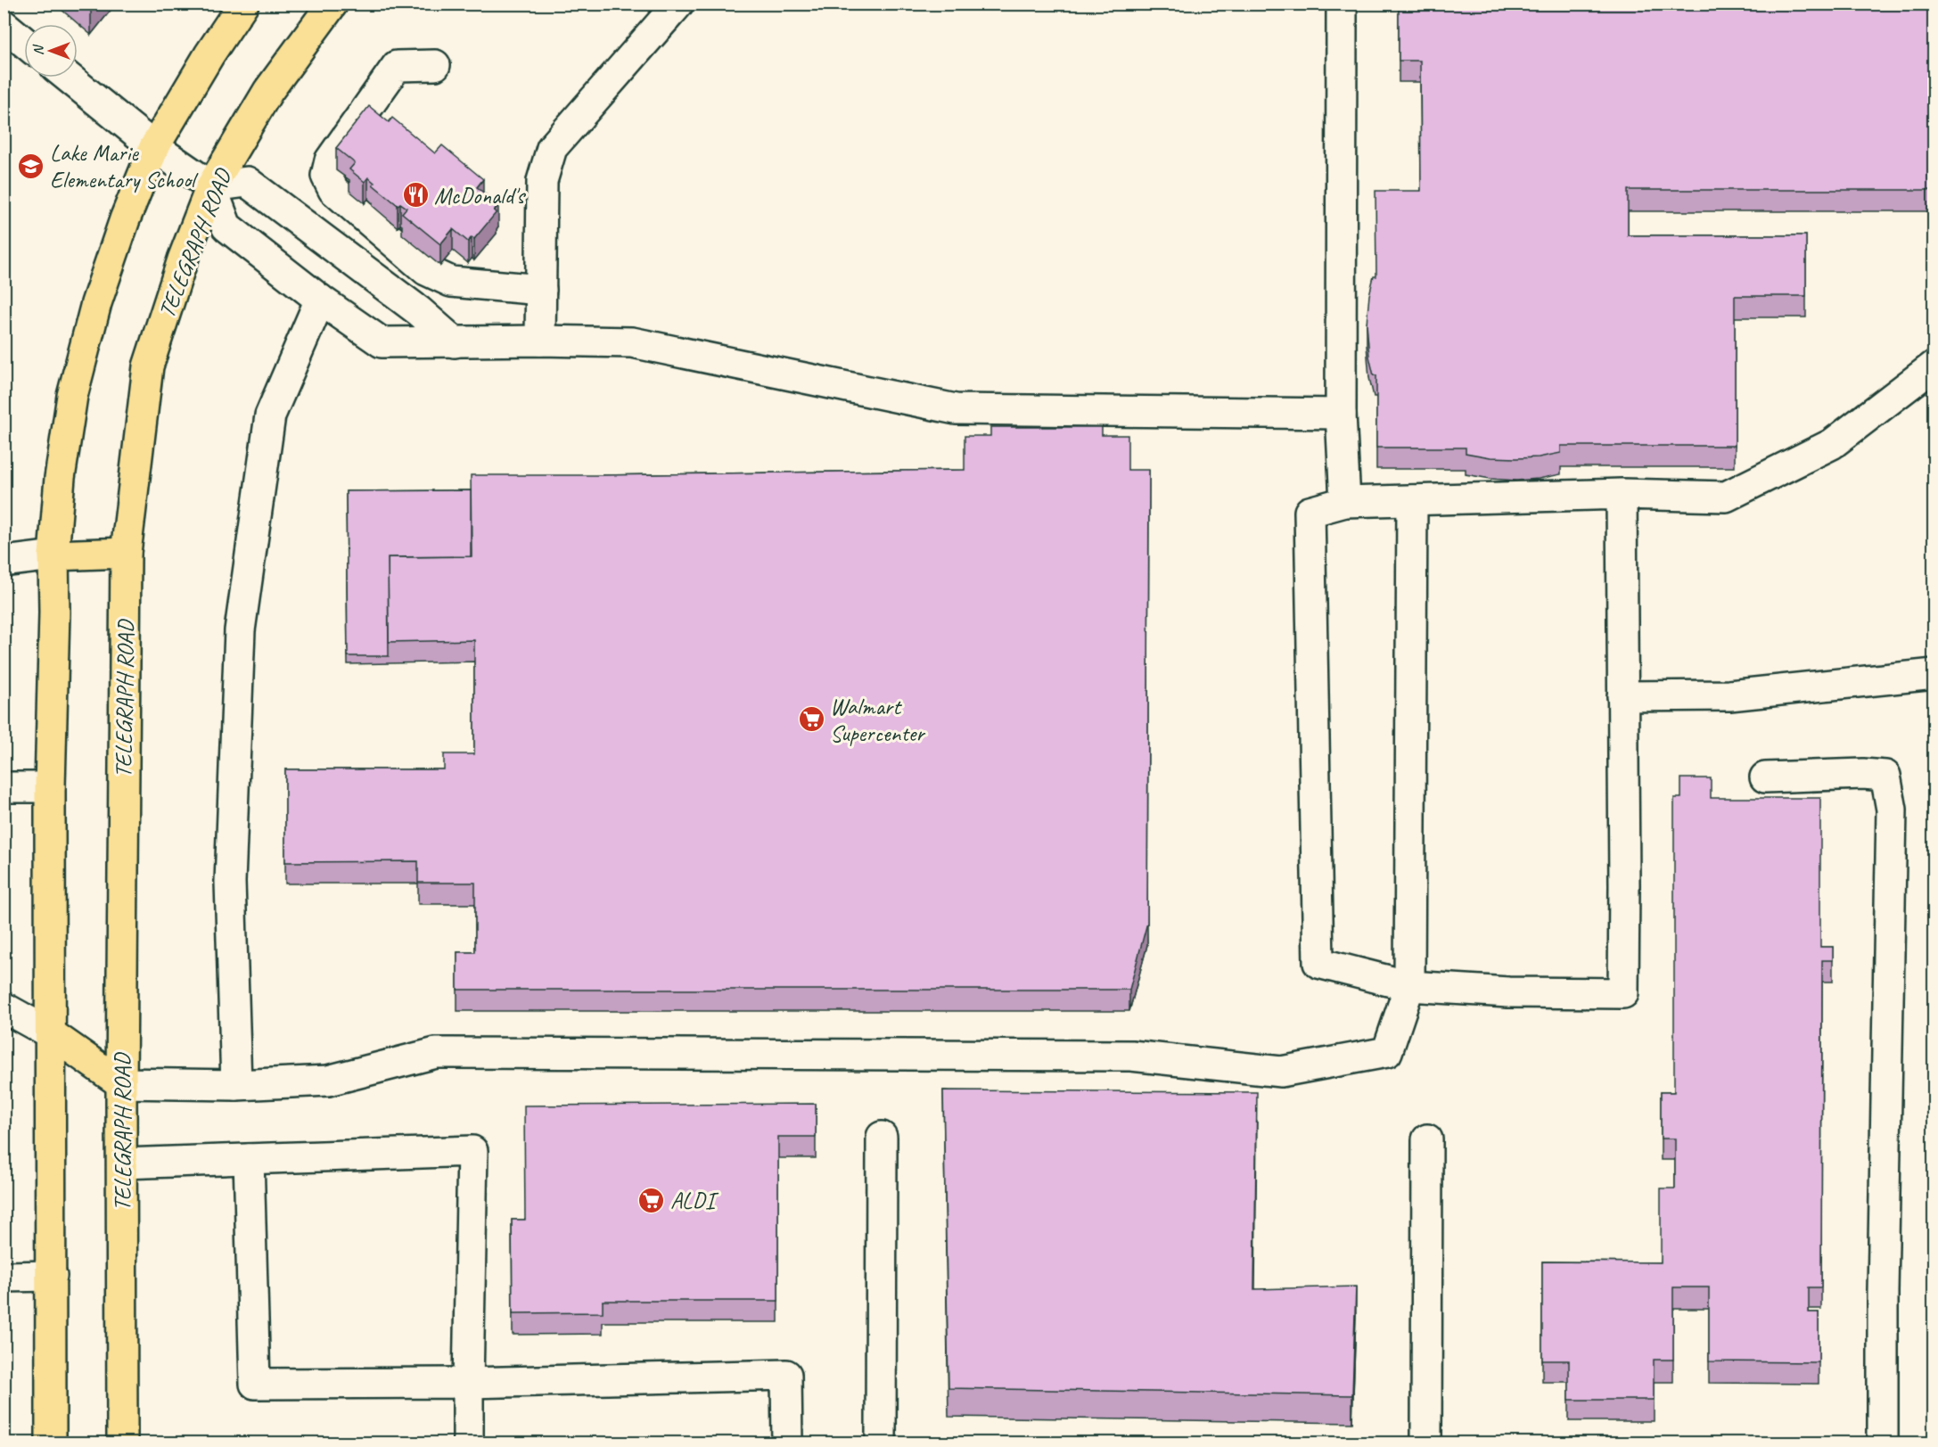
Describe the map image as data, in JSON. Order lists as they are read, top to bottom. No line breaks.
{"streets":{"main road":["TELEGRAPH ROAD"]},"places":{"school or university":["Lake Marie Elementary School"],"restaurant":["McDonald's"],"supermarket":["Walmart Supercenter","ALDI"]},"north":"left"}
